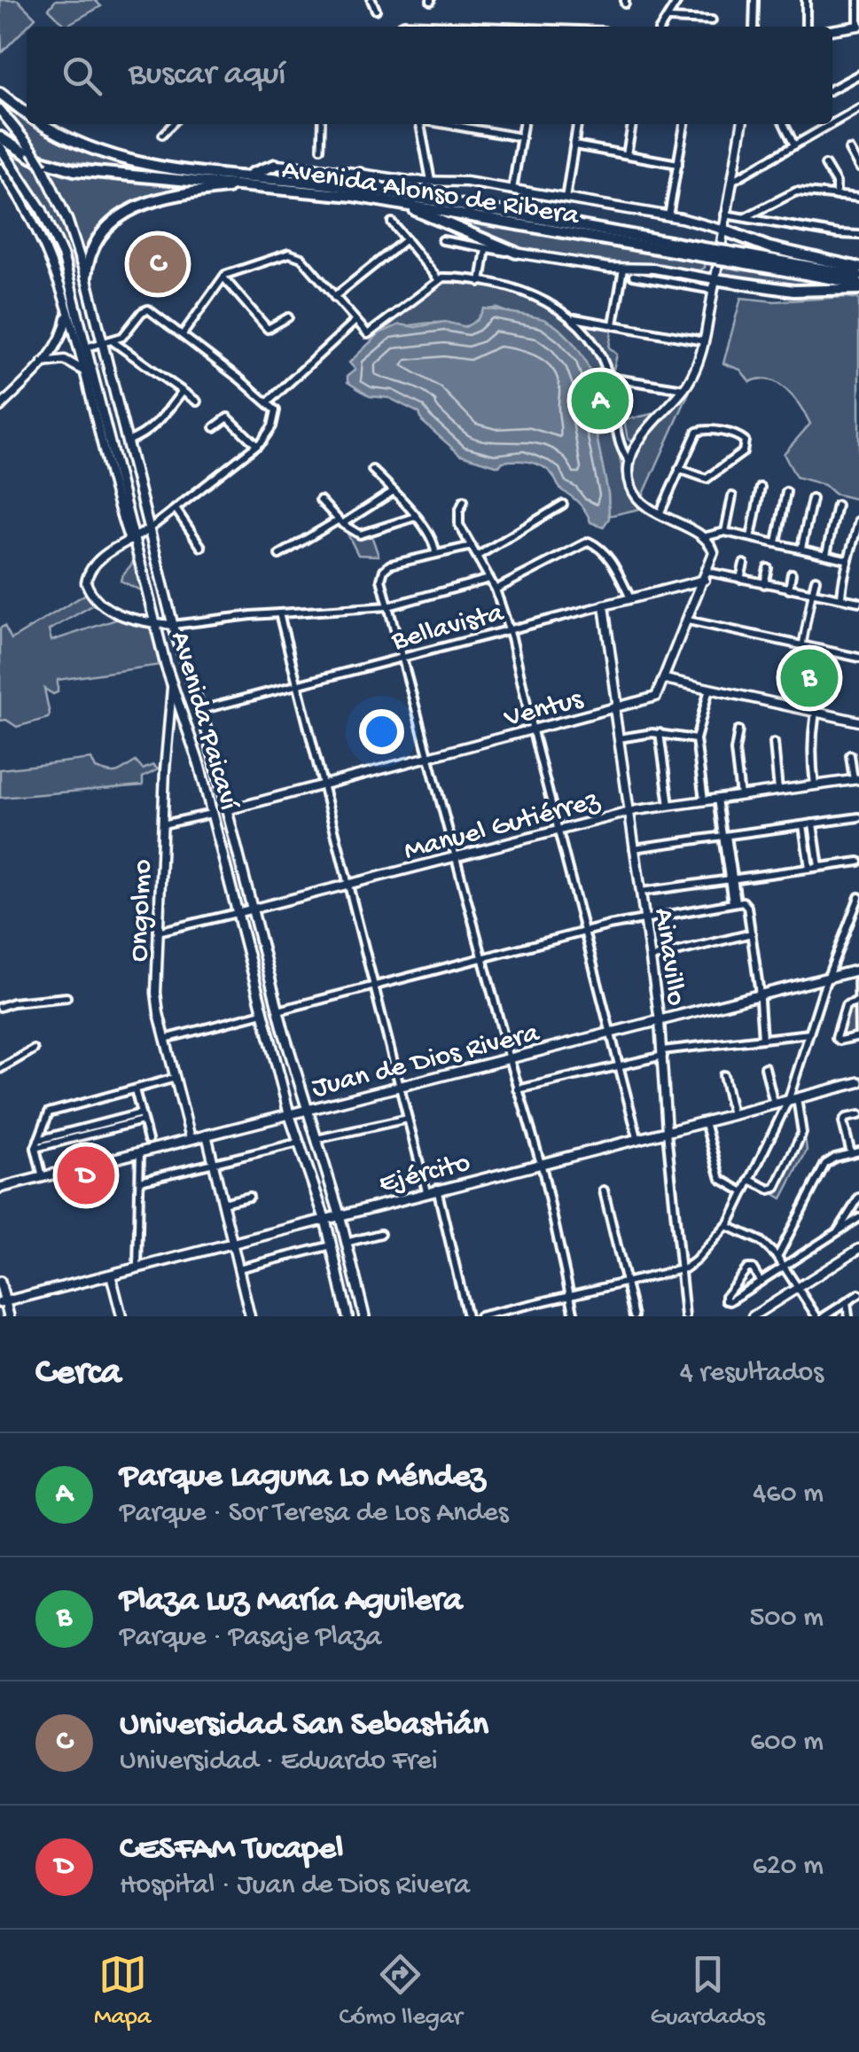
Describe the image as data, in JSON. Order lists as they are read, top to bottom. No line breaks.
{"streets":{"highway":["Avenida Alonso de Ribera"],"main road":["Avenida Paicaví","Juan de Dios Rivera","Ejército"],"street":["Bellavista","Ventus","Manuel Gutiérrez","Ongolmo","Ainavillo"]},"crossings":[["Bellavista","Avenida Paicaví"],["Bellavista","Ainavillo"],["Ventus","Avenida Paicaví"],["Ventus","Ainavillo"],["Avenida Paicaví","Manuel Gutiérrez"],["Avenida Paicaví","Ongolmo"],["Avenida Paicaví","Juan de Dios Rivera"],["Avenida Paicaví","Ejército"],["Manuel Gutiérrez","Ongolmo"],["Manuel Gutiérrez","Ainavillo"],["Ongolmo","Juan de Dios Rivera"],["Ainavillo","Juan de Dios Rivera"],["Ainavillo","Ejército"]],"page":{"search":"Buscar aquí","pins":["C","A","B","D"],"heading":["Cerca","4 resultados"],"list":[{"mark":"A","name":"Parque Laguna Lo Méndez","note":"Parque · Sor Teresa de Los Andes","value":"460 m"},{"mark":"B","name":"Plaza Luz María Aguilera","note":"Parque · Pasaje Plaza","value":"500 m"},{"mark":"C","name":"Universidad San Sebastián","note":"Universidad · Eduardo Frei","value":"600 m"},{"mark":"D","name":"CESFAM Tucapel","note":"Hospital · Juan de Dios Rivera","value":"620 m"}],"nav":["Mapa","Cómo llegar","Guardados"]}}
